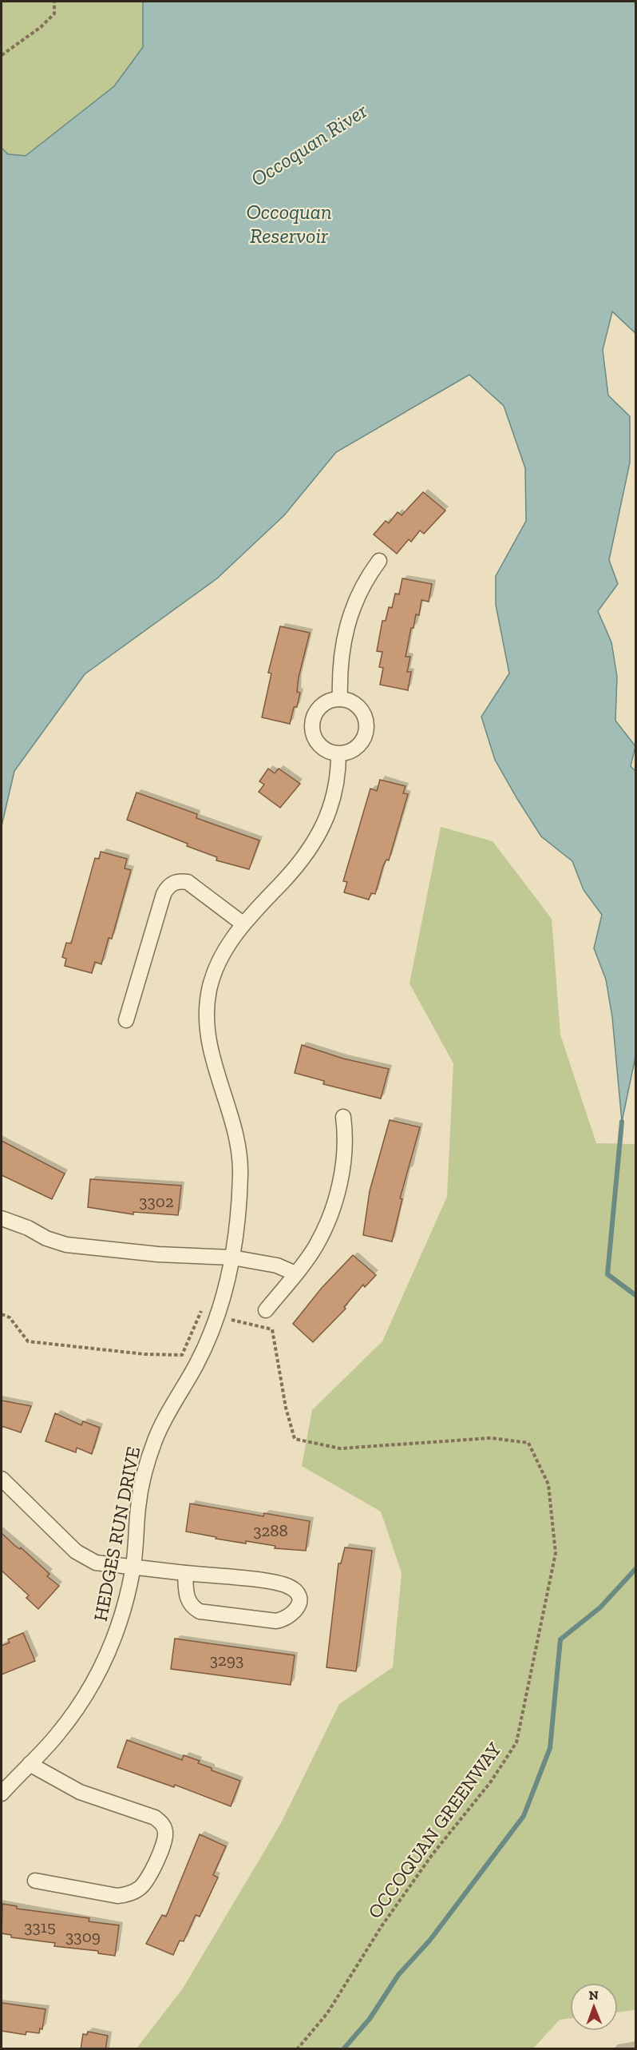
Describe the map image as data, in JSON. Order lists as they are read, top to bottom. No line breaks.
{"streets":{"street":["HEDGES RUN DRIVE"],"path":["OCCOQUAN GREENWAY"]},"crossings":[["HEDGES RUN DRIVE","OCCOQUAN GREENWAY"]],"water":["Occoquan River","Occoquan Reservoir"],"house_numbers":["3302","3288","3293","3315","3309"],"north":"top"}
